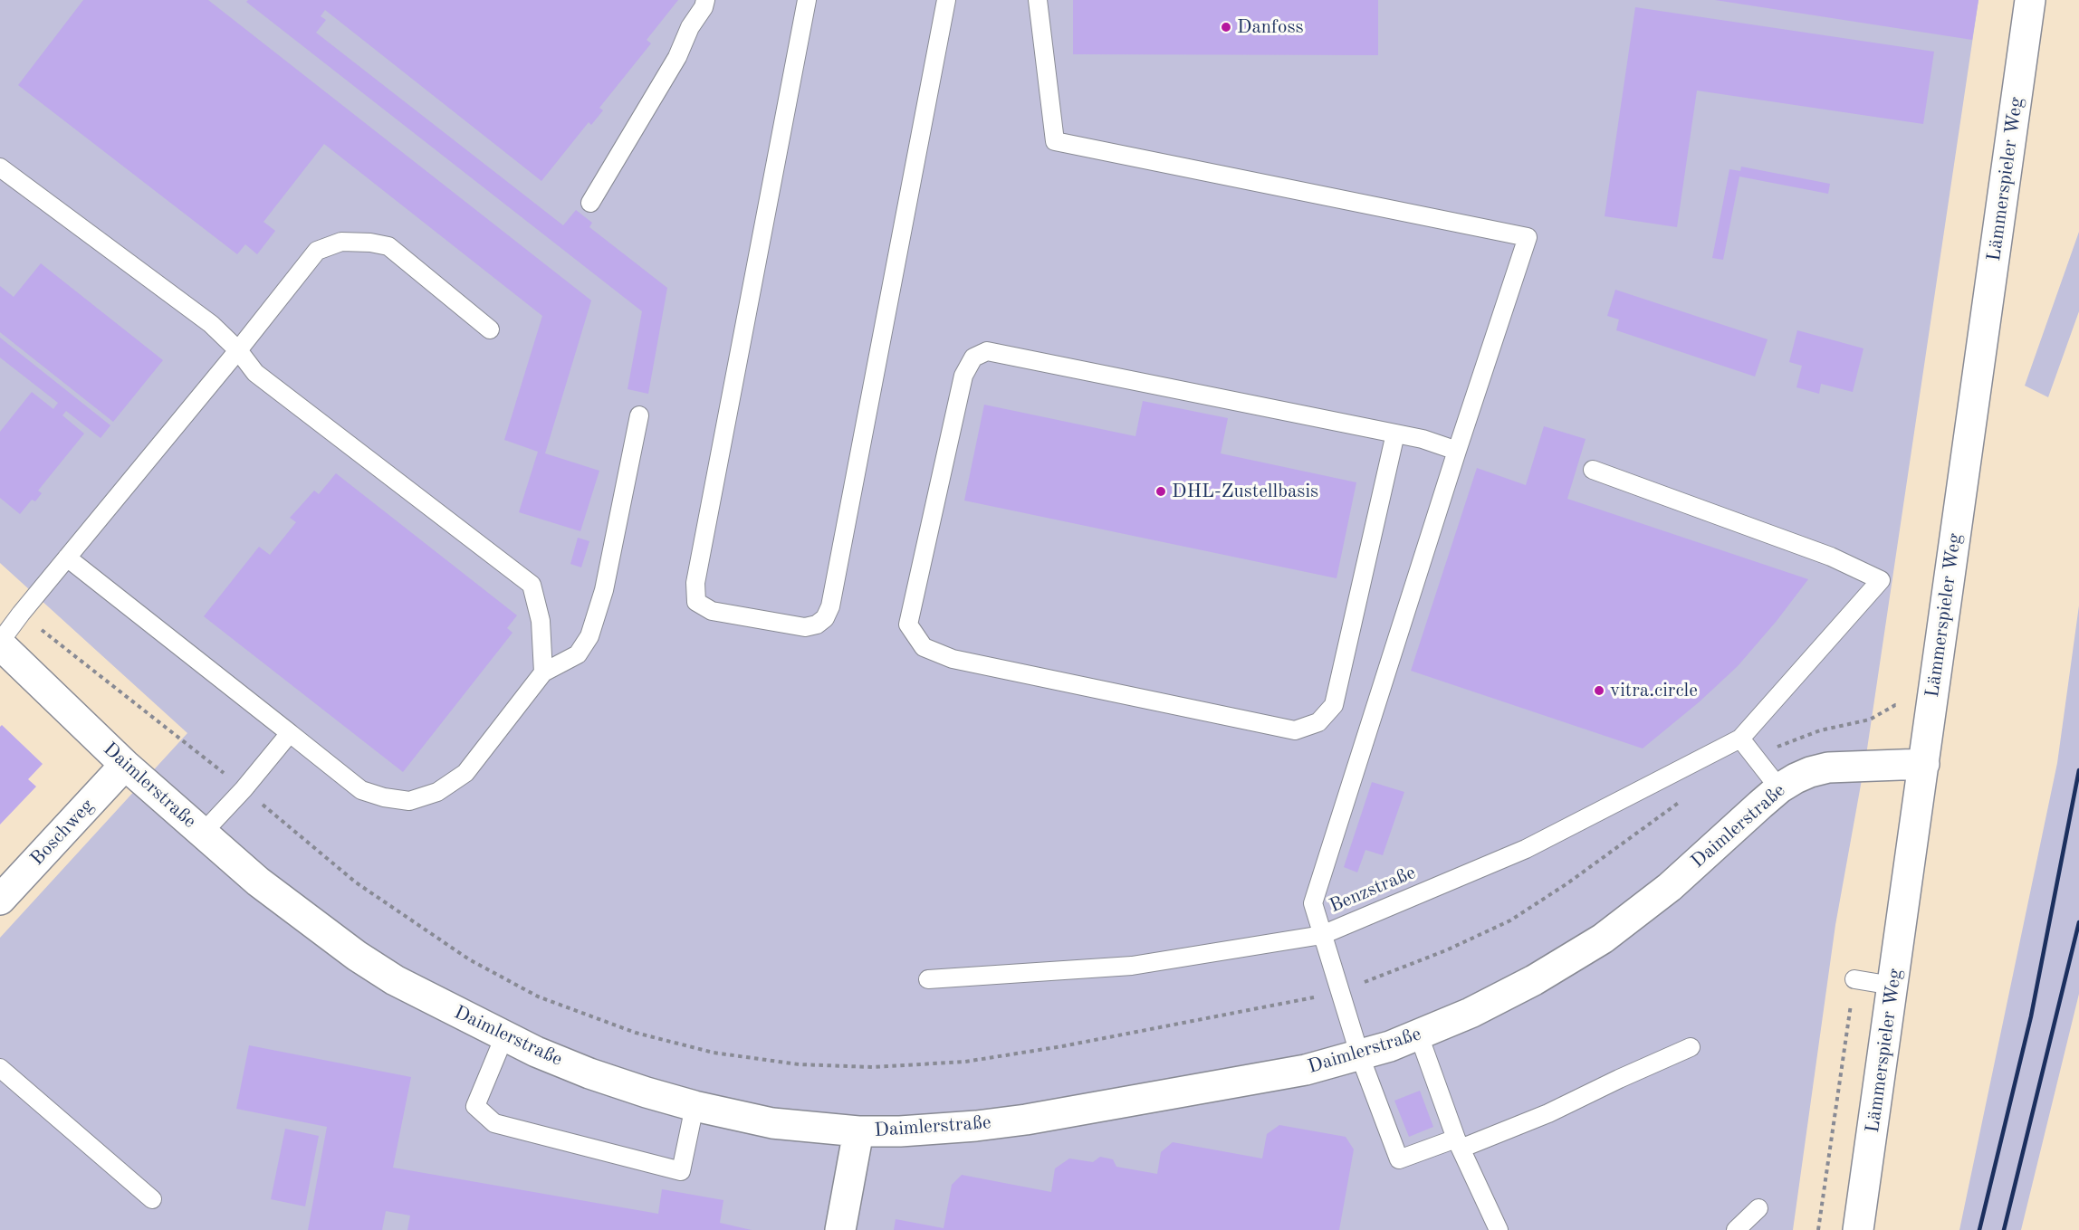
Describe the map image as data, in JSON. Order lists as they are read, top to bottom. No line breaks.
{"streets":{"street":["Lämmerspieler Weg","Daimlerstraße","Boschweg"],"lane":["Benzstraße"]},"crossings":[["Lämmerspieler Weg","Daimlerstraße"],["Daimlerstraße","Boschweg"]],"places":["Danfoss","DHL-Zustellbasis","vitra.circle"]}
